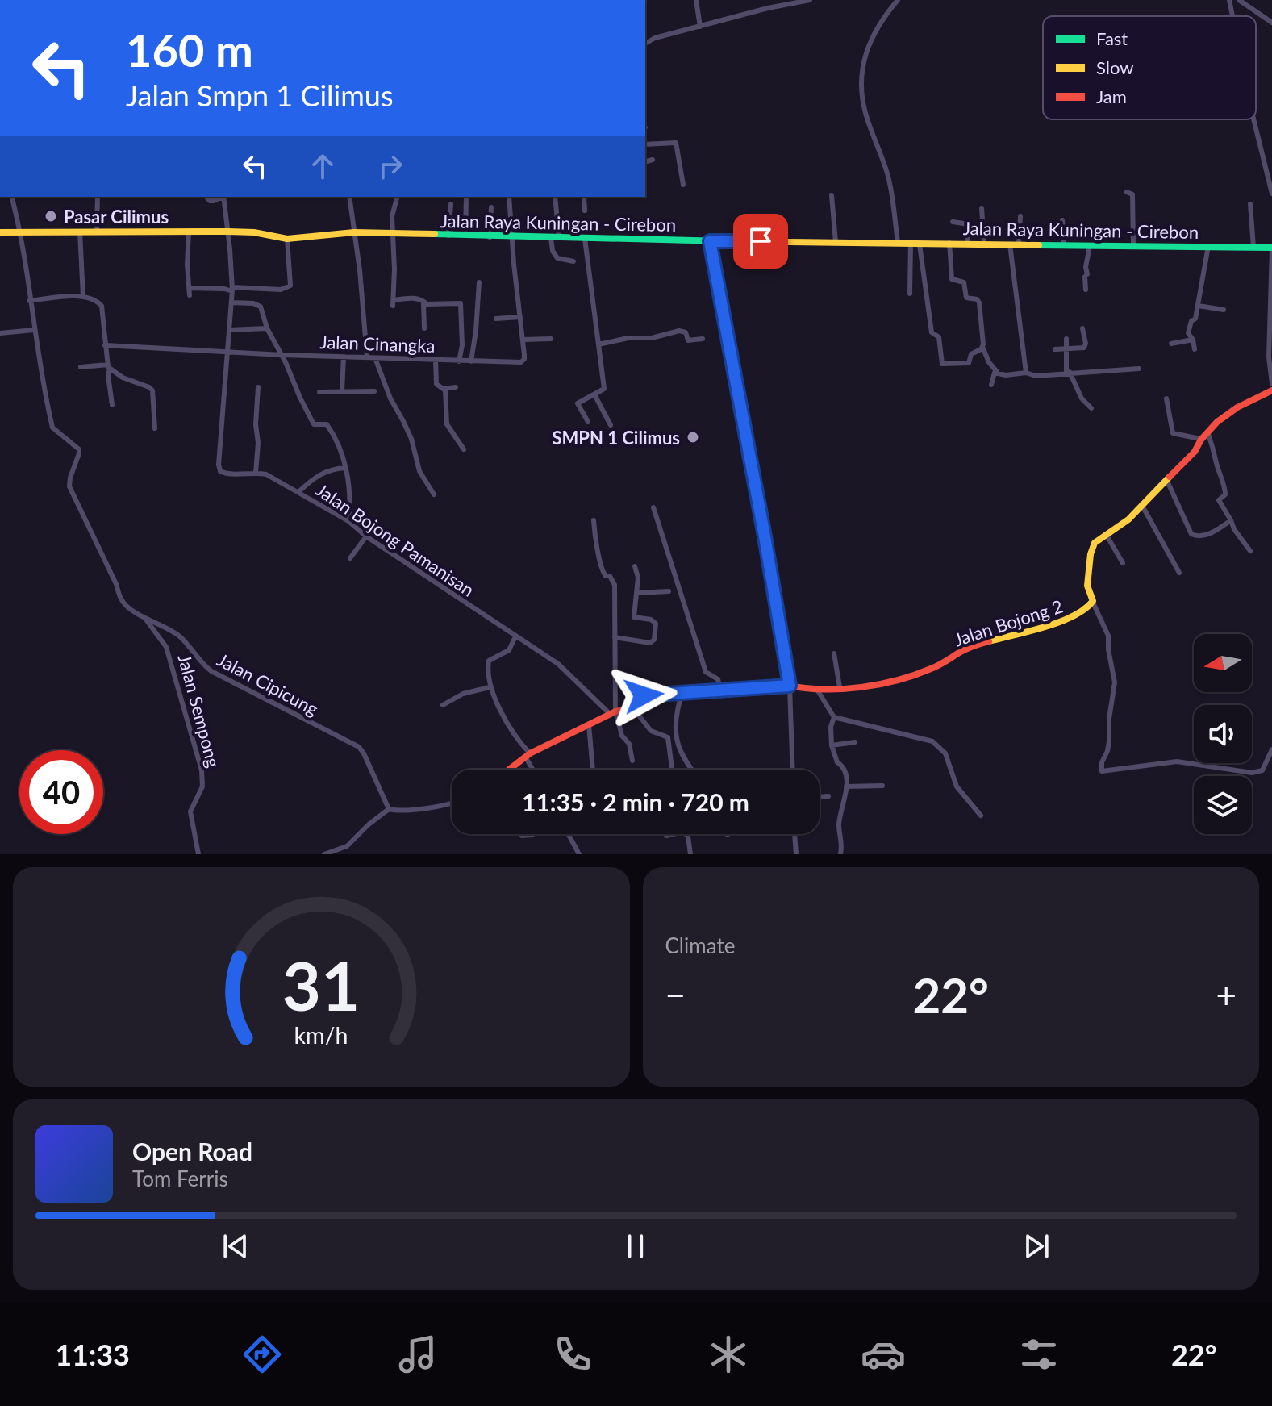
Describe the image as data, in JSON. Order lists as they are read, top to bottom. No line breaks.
{"streets":{"main road":["Jalan Raya Kuningan - Cirebon","Jalan Bojong 2"],"street":["Jalan Cinangka","Jalan Bojong Pamanisan","Jalan Cipicung","Jalan Sempong"]},"crossings":[["Jalan Raya Kuningan - Cirebon","Jalan Bojong Pamanisan"],["Jalan Cinangka","Jalan Bojong Pamanisan"],["Jalan Bojong Pamanisan","Jalan Bojong 2"],["Jalan Cipicung","Jalan Sempong"]],"places":["Pasar Cilimus","SMPN 1 Cilimus"],"legend":["Fast","Slow","Jam"],"north":"left","page":{"turn":["160 m","Jalan Smpn 1 Cilimus"],"limit":"40","trip":"11:35 · 2 min · 720 m","tile":"Climate","heat":["−","22°","+"],"song":["Open Road","Tom Ferris"],"tabs":["11:33","22°"],"gauge":["31","km/h"]}}
